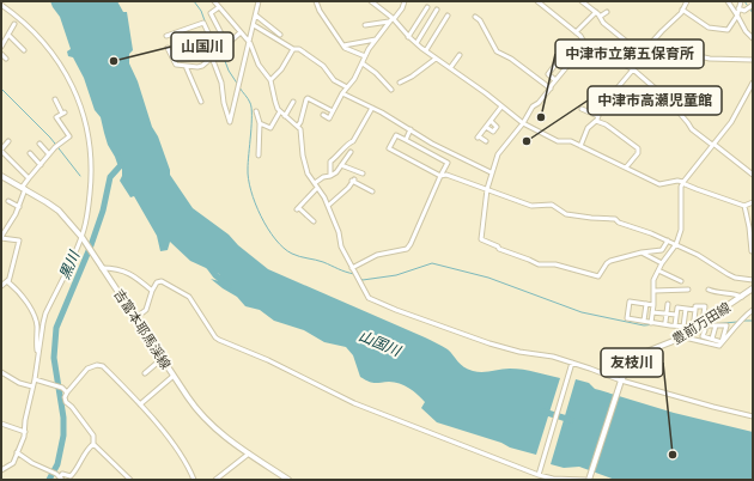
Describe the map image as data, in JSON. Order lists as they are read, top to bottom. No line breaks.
{"streets":{"main road":["豊前万田線","吉富本耶馬渓線"]},"water":["黒川","山国川"],"places":["山国川","中津市立第五保育所","中津市高瀬児童館","友枝川"]}
